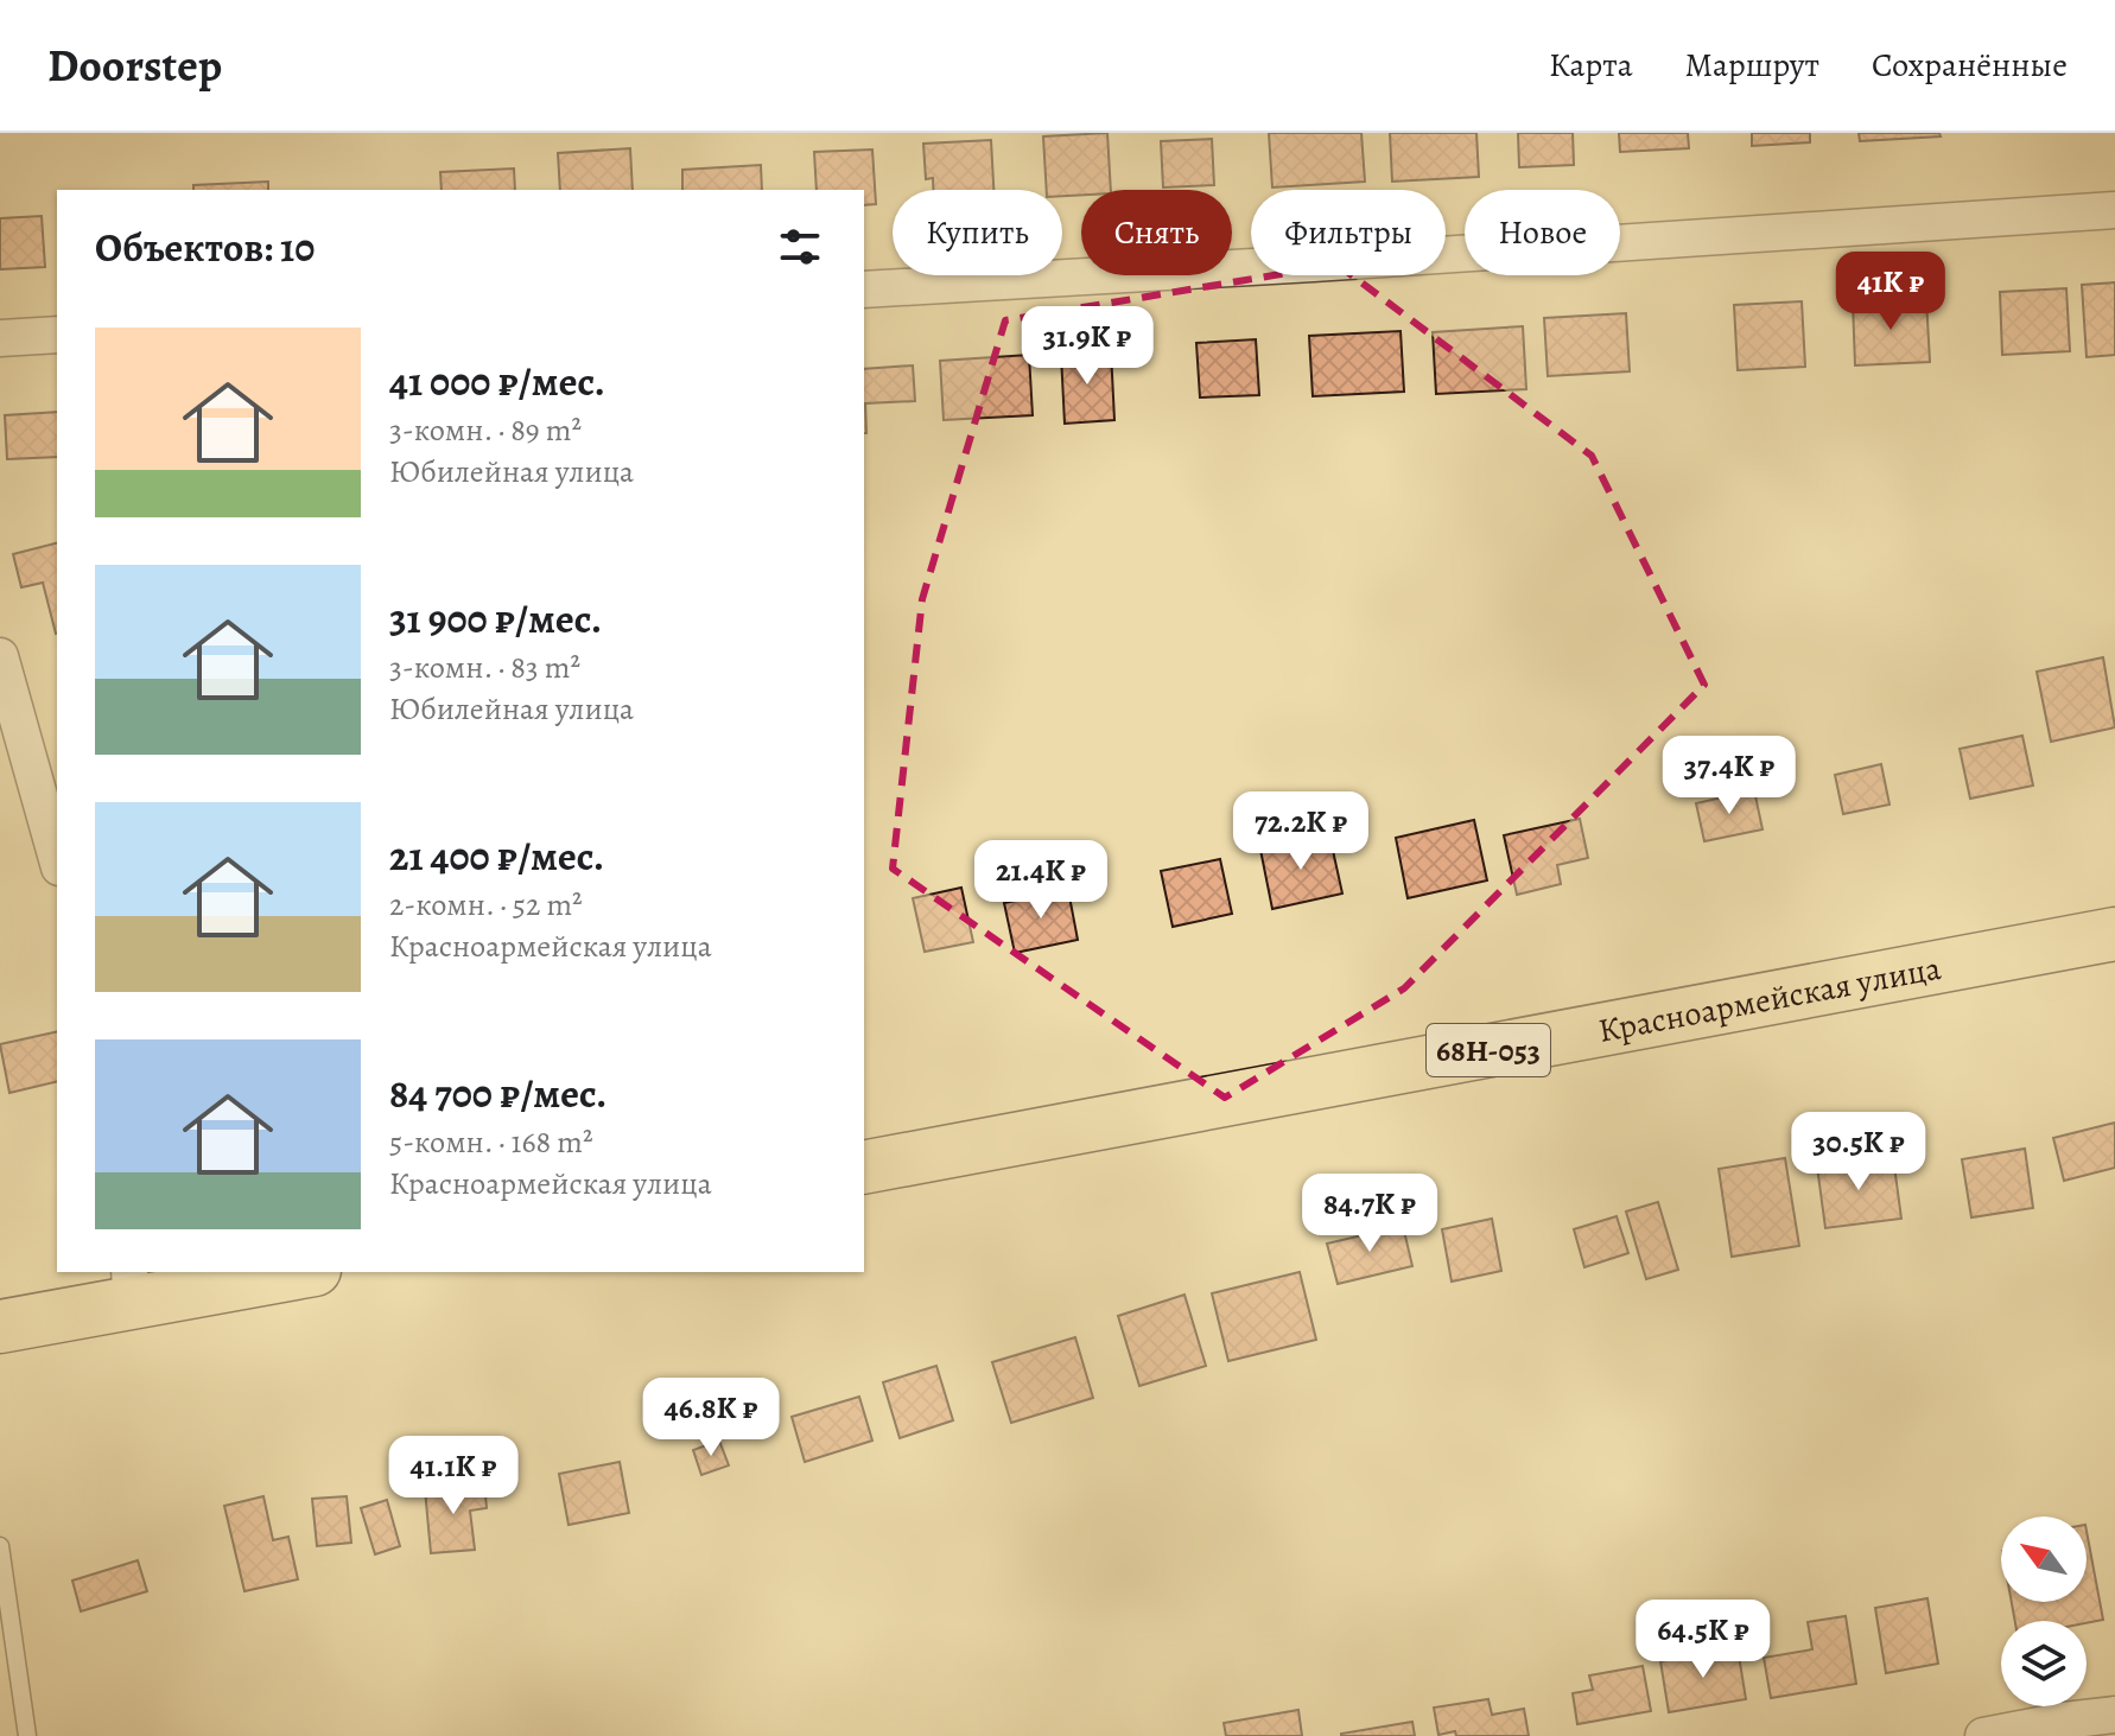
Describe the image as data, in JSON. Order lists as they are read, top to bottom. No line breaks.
{"streets":{"main road":["Красноармейская улица","68Н-053"]},"north":"top left","page":{"header":"Doorstep","nav":["Карта","Маршрут","Сохранённые"],"chip":["Купить","Снять","Фильтры","Новое"],"heading":"Объектов: 10","price":["41K ₽","31.9K ₽","37.4K ₽","72.2K ₽","21.4K ₽","30.5K ₽","84.7K ₽","46.8K ₽","41.1K ₽","64.5K ₽"],"list":[{"name":"41 000 ₽/мес.","note":"3-комн. · 89 m² · Юбилейная улица"},{"name":"31 900 ₽/мес.","note":"3-комн. · 83 m² · Юбилейная улица"},{"name":"21 400 ₽/мес.","note":"2-комн. · 52 m² · Красноармейская улица"},{"name":"84 700 ₽/мес.","note":"5-комн. · 168 m² · Красноармейская улица"}]}}
